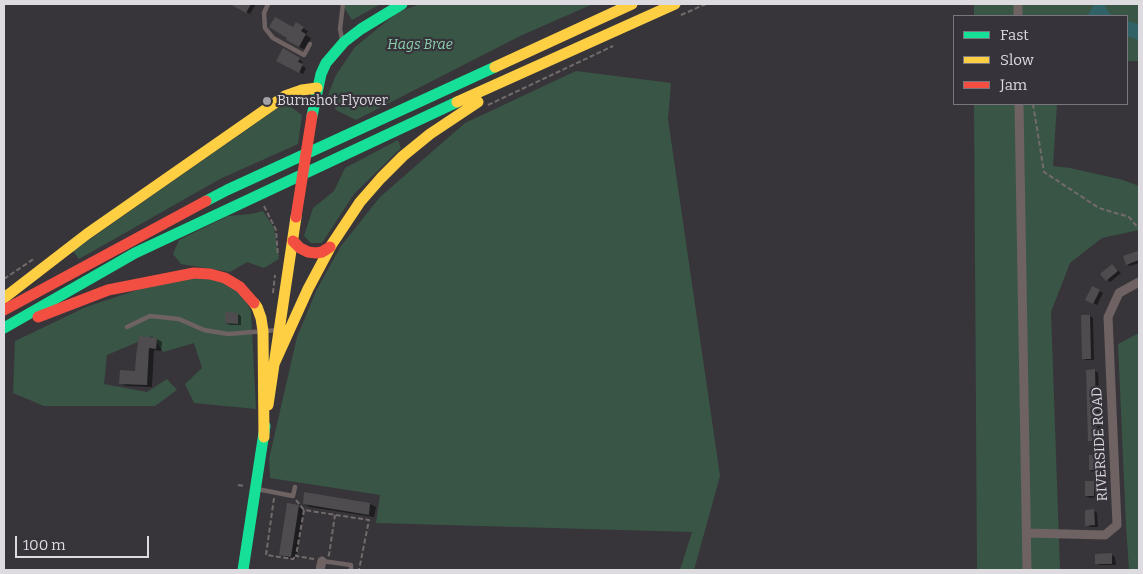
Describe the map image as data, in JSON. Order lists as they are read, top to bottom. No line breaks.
{"streets":{"street":["RIVERSIDE ROAD"]},"parks":["Hags Brae"],"places":["Burnshot Flyover"],"legend":["Fast","Slow","Jam"],"scale_bar":"100 m"}
